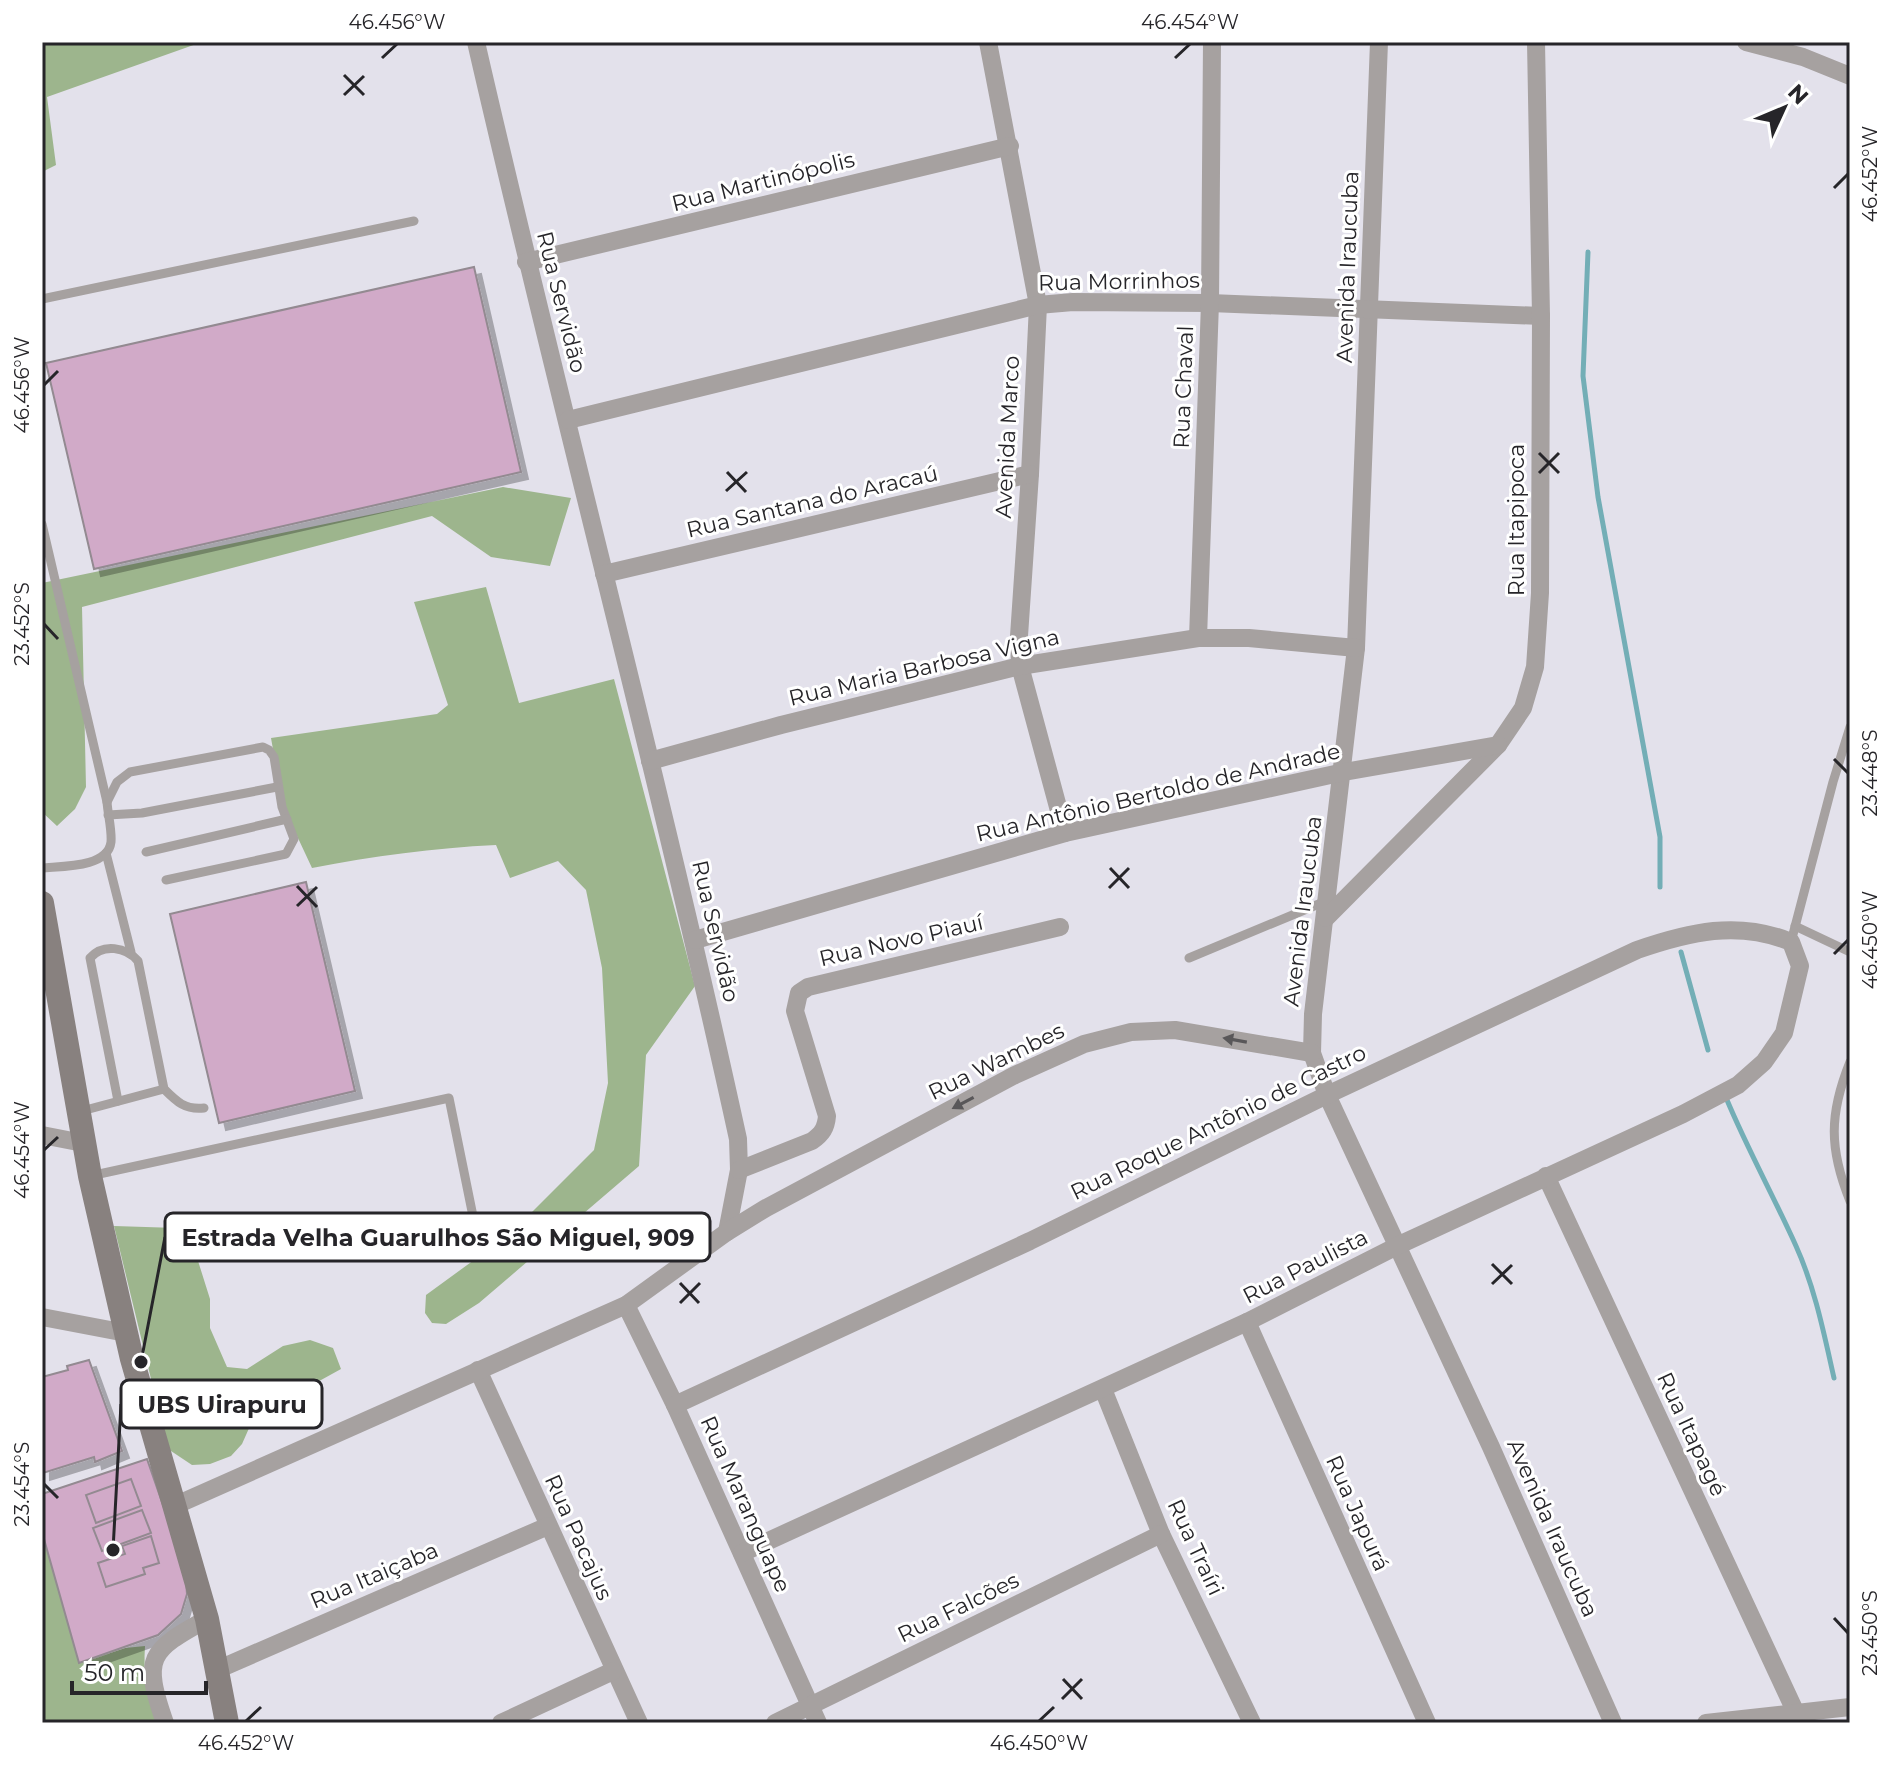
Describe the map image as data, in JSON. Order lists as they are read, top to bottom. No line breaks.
{"streets":{"street":["Rua Martinópolis","Avenida Iraucuba","Rua Morrinhos","Rua Servidão","Rua Chaval","Avenida Marco","Rua Santana do Aracaú","Rua Itapipoca","Rua Maria Barbosa Vigna","Rua Antônio Bertoldo de Andrade","Rua Novo Piauí","Rua Wambes","Rua Roque Antônio de Castro","Rua Paulista","Rua Itapagé","Rua Maranguape","Rua Japurá","Rua Pacajus","Rua Traíri","Rua Itaiçaba","Rua Falcões"]},"crossings":[["Rua Martinópolis","Rua Servidão"],["Rua Martinópolis","Avenida Marco"],["Avenida Iraucuba","Rua Morrinhos"],["Avenida Iraucuba","Rua Itapipoca"],["Avenida Iraucuba","Rua Maria Barbosa Vigna"],["Avenida Iraucuba","Rua Antônio Bertoldo de Andrade"],["Avenida Iraucuba","Rua Wambes"],["Avenida Iraucuba","Rua Roque Antônio de Castro"],["Avenida Iraucuba","Rua Paulista"],["Rua Morrinhos","Rua Servidão"],["Rua Morrinhos","Rua Chaval"],["Rua Morrinhos","Avenida Marco"],["Rua Morrinhos","Rua Itapipoca"],["Rua Servidão","Rua Santana do Aracaú"],["Rua Servidão","Rua Maria Barbosa Vigna"],["Rua Servidão","Rua Antônio Bertoldo de Andrade"],["Rua Servidão","Rua Novo Piauí"],["Rua Servidão","Rua Wambes"],["Rua Chaval","Rua Maria Barbosa Vigna"],["Avenida Marco","Rua Santana do Aracaú"],["Avenida Marco","Rua Maria Barbosa Vigna"],["Avenida Marco","Rua Antônio Bertoldo de Andrade"],["Rua Itapipoca","Rua Antônio Bertoldo de Andrade"],["Rua Roque Antônio de Castro","Rua Paulista"],["Rua Roque Antônio de Castro","Rua Maranguape"],["Rua Paulista","Rua Itapagé"],["Rua Paulista","Rua Maranguape"],["Rua Paulista","Rua Japurá"],["Rua Paulista","Rua Traíri"],["Rua Maranguape","Rua Falcões"],["Rua Pacajus","Rua Itaiçaba"],["Rua Traíri","Rua Falcões"]],"one_way":["Rua Wambes"],"places":["Estrada Velha Guarulhos São Miguel, 909","UBS Uirapuru"],"scale_bar":"50 m","north":"top right","coordinates":["46.456°W","46.454°W","46.452°W","23.452°S","23.448°S","46.450°W","23.454°S","23.450°S"]}
